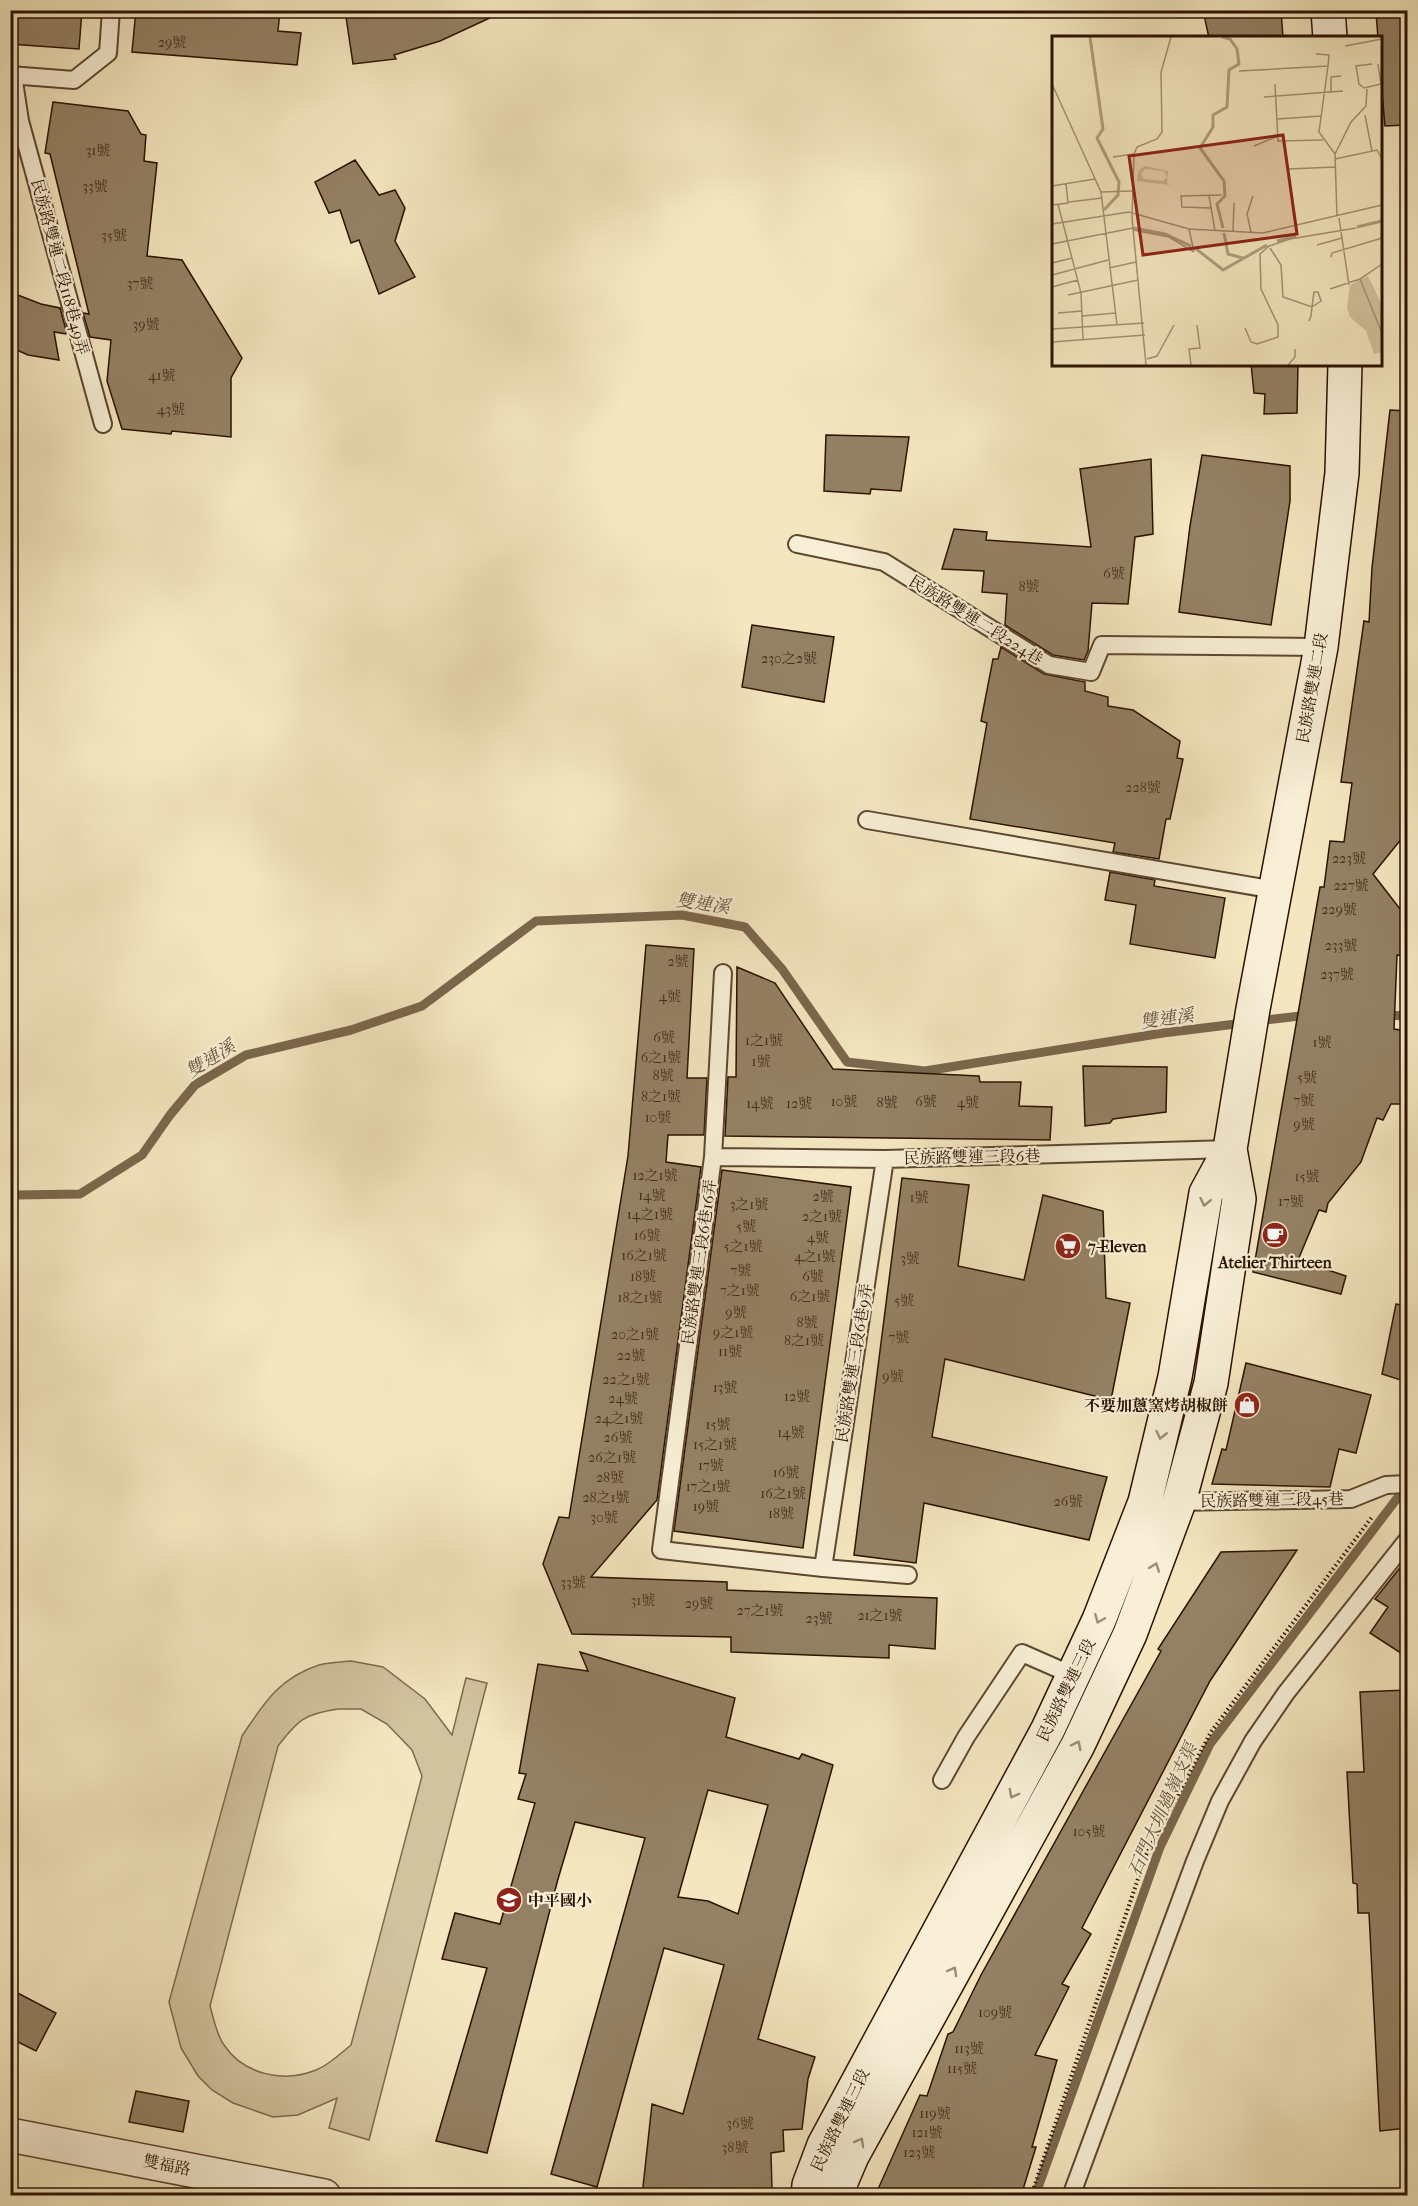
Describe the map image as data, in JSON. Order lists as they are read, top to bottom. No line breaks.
{"streets":{"main road":["民族路雙連二段","民族路雙連三段","雙福路"],"lane":["民族路雙連二段118巷49弄","民族路雙連二段224巷","民族路雙連三段6巷","民族路雙連三段6巷16弄","民族路雙連三段6巷9弄","民族路雙連三段45巷"]},"crossings":[["民族路雙連二段224巷","民族路雙連二段"],["民族路雙連二段","民族路雙連三段"],["民族路雙連三段6巷","民族路雙連三段6巷16弄"],["民族路雙連三段6巷","民族路雙連三段6巷9弄"],["民族路雙連三段6巷","民族路雙連三段"],["民族路雙連三段6巷16弄","民族路雙連三段6巷9弄"],["民族路雙連三段45巷","民族路雙連三段"]],"water":["雙連溪","石門大圳過嶺支渠"],"places":{"cafe":["Atelier Thirteen"],"supermarket":["7-Eleven"],"shop":["不要加蔥窯烤胡椒餅"],"school or university":["中平國小"]},"house_numbers":["29號","31號","33號","35號","37號","39號","41號","43號","6號","8號","230之2號","228號","223號","227號","229號","233號","2號","237號","4號","6號","1之1號","1號","6之1號","1號","8號","5號","8之1號","7號","10號","6號","8號","4號","14號","12號","10號","9號","12之1號","15號","14號","2號","1號","17號","3之1號","14之1號","2之1號","5號","16號","4號","5之1號","16之1號","4之1號","3號","7號","18號","6號","7之1號","6之1號","18之1號","5號","9號","8號","9之1號","20之1號","7號","8之1號","11號","22號","9號","22之1號","13號","12號","24號","24之1號","15號","14號","26號","15之1號","26之1號","17號","16號","28號","17之1號","16之1號","28之1號","26號","19號","18號","30號","33號","31號","29號","27之1號","21之1號","23號","105號","109號","113號","115號","119號","36號","121號","38號","123號"]}
